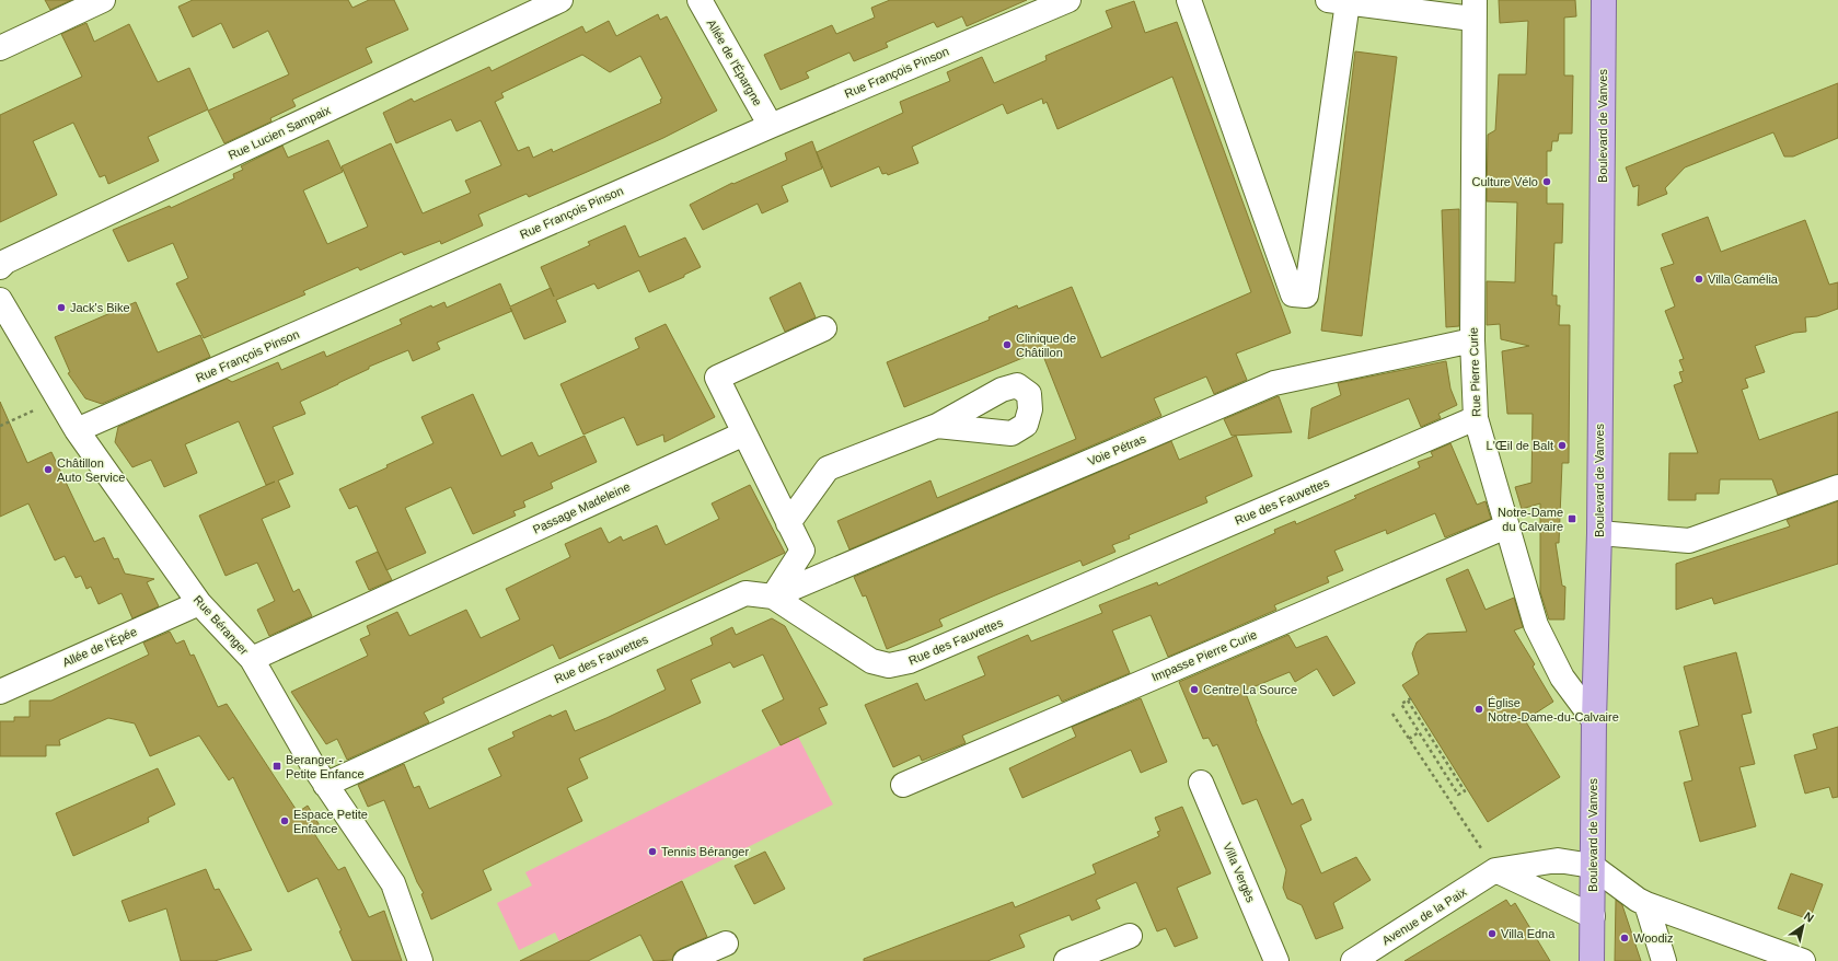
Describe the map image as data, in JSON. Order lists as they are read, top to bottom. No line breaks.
{"streets":{"main road":["Boulevard de Vanves"],"street":["Allée de l'Épargne","Rue François Pinson","Rue Lucien Sampaix","Rue Pierre Curie","Voie Pétras","Rue des Fauvettes","Passage Madeleine","Rue Béranger","Allée de l'Épée","Impasse Pierre Curie","Villa Vergès","Avenue de la Paix"]},"crossings":[["Allée de l'Épargne","Rue François Pinson"],["Rue François Pinson","Rue Béranger"],["Boulevard de Vanves","Rue Pierre Curie"],["Boulevard de Vanves","Avenue de la Paix"],["Rue Pierre Curie","Voie Pétras"],["Rue Pierre Curie","Rue des Fauvettes"],["Rue Pierre Curie","Impasse Pierre Curie"],["Voie Pétras","Rue des Fauvettes"],["Rue des Fauvettes","Rue Béranger"],["Passage Madeleine","Rue Béranger"],["Rue Béranger","Allée de l'Épée"]],"places":{"other":["Culture Vélo","Villa Camélia","Jack's Bike","Clinique de Châtillon","L'Œil de Balt","Châtillon Auto Service","Centre La Source","Église Notre-Dame-du-Calvaire","Espace Petite Enfance","Tennis Béranger","Villa Edna","Woodiz"],"transit":["Notre-Dame du Calvaire","Beranger - Petite Enfance"]},"north":"top right"}
